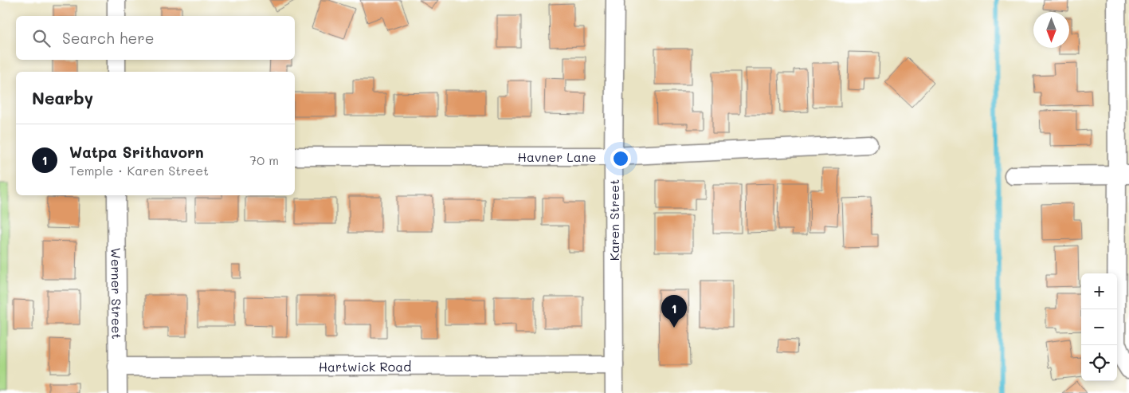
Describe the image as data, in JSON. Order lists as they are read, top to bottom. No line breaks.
{"streets":{"street":["Havner Lane","Karen Street","Werner Street","Hartwick Road"]},"crossings":[["Havner Lane","Karen Street"],["Karen Street","Hartwick Road"],["Werner Street","Hartwick Road"]],"north":"bottom","page":{"search":"Search here","heading":"Nearby","list":[{"mark":"1","name":"Watpa Srithavorn","note":"Temple · Karen Street","value":"70 m"}],"map_buttons":["+","−"],"pins":"1"}}
